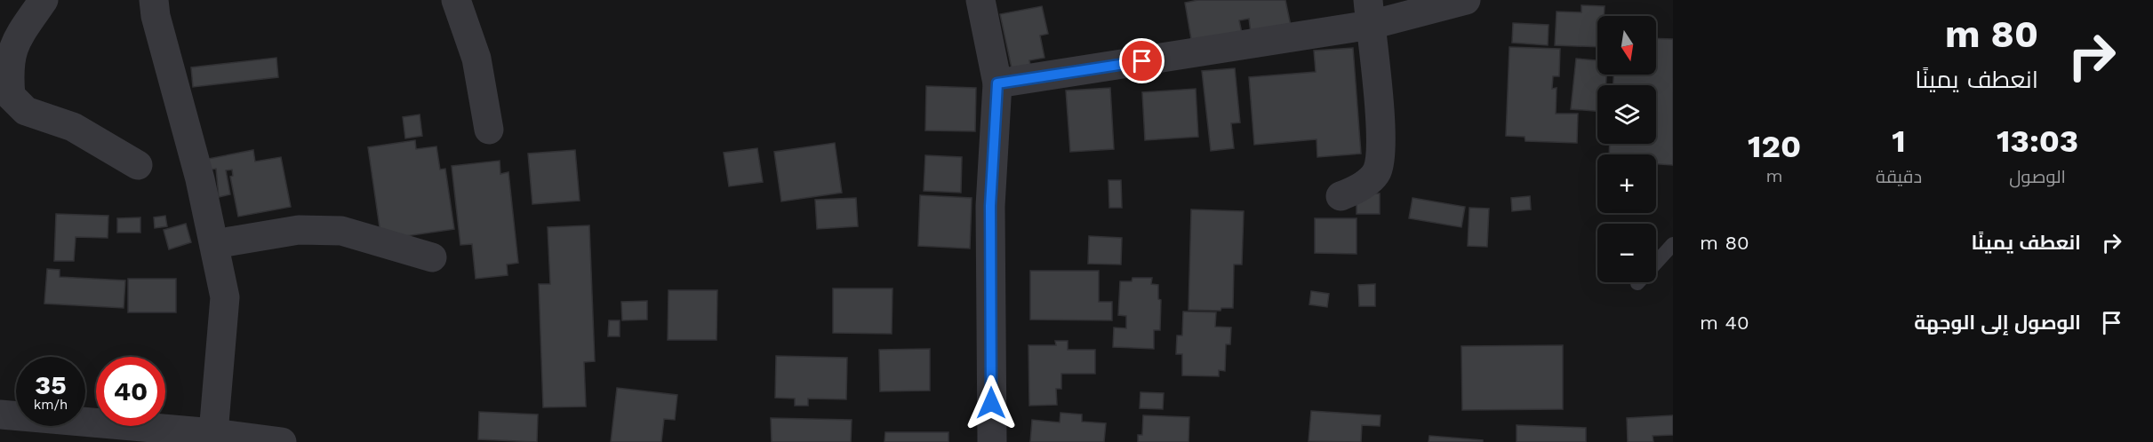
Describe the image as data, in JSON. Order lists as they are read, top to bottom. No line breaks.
{"north":"bottom","page":{"turn":["80 m","انعطف يمينًا"],"map_buttons":["+","−"],"eta":["13:03","الوصول","1","دقيقة","120","m"],"list":[{"name":"انعطف يمينًا","value":"80 m"},{"name":"الوصول إلى الوجهة","value":"40 m"}],"speed":"35 km/h","limit":"40"}}
